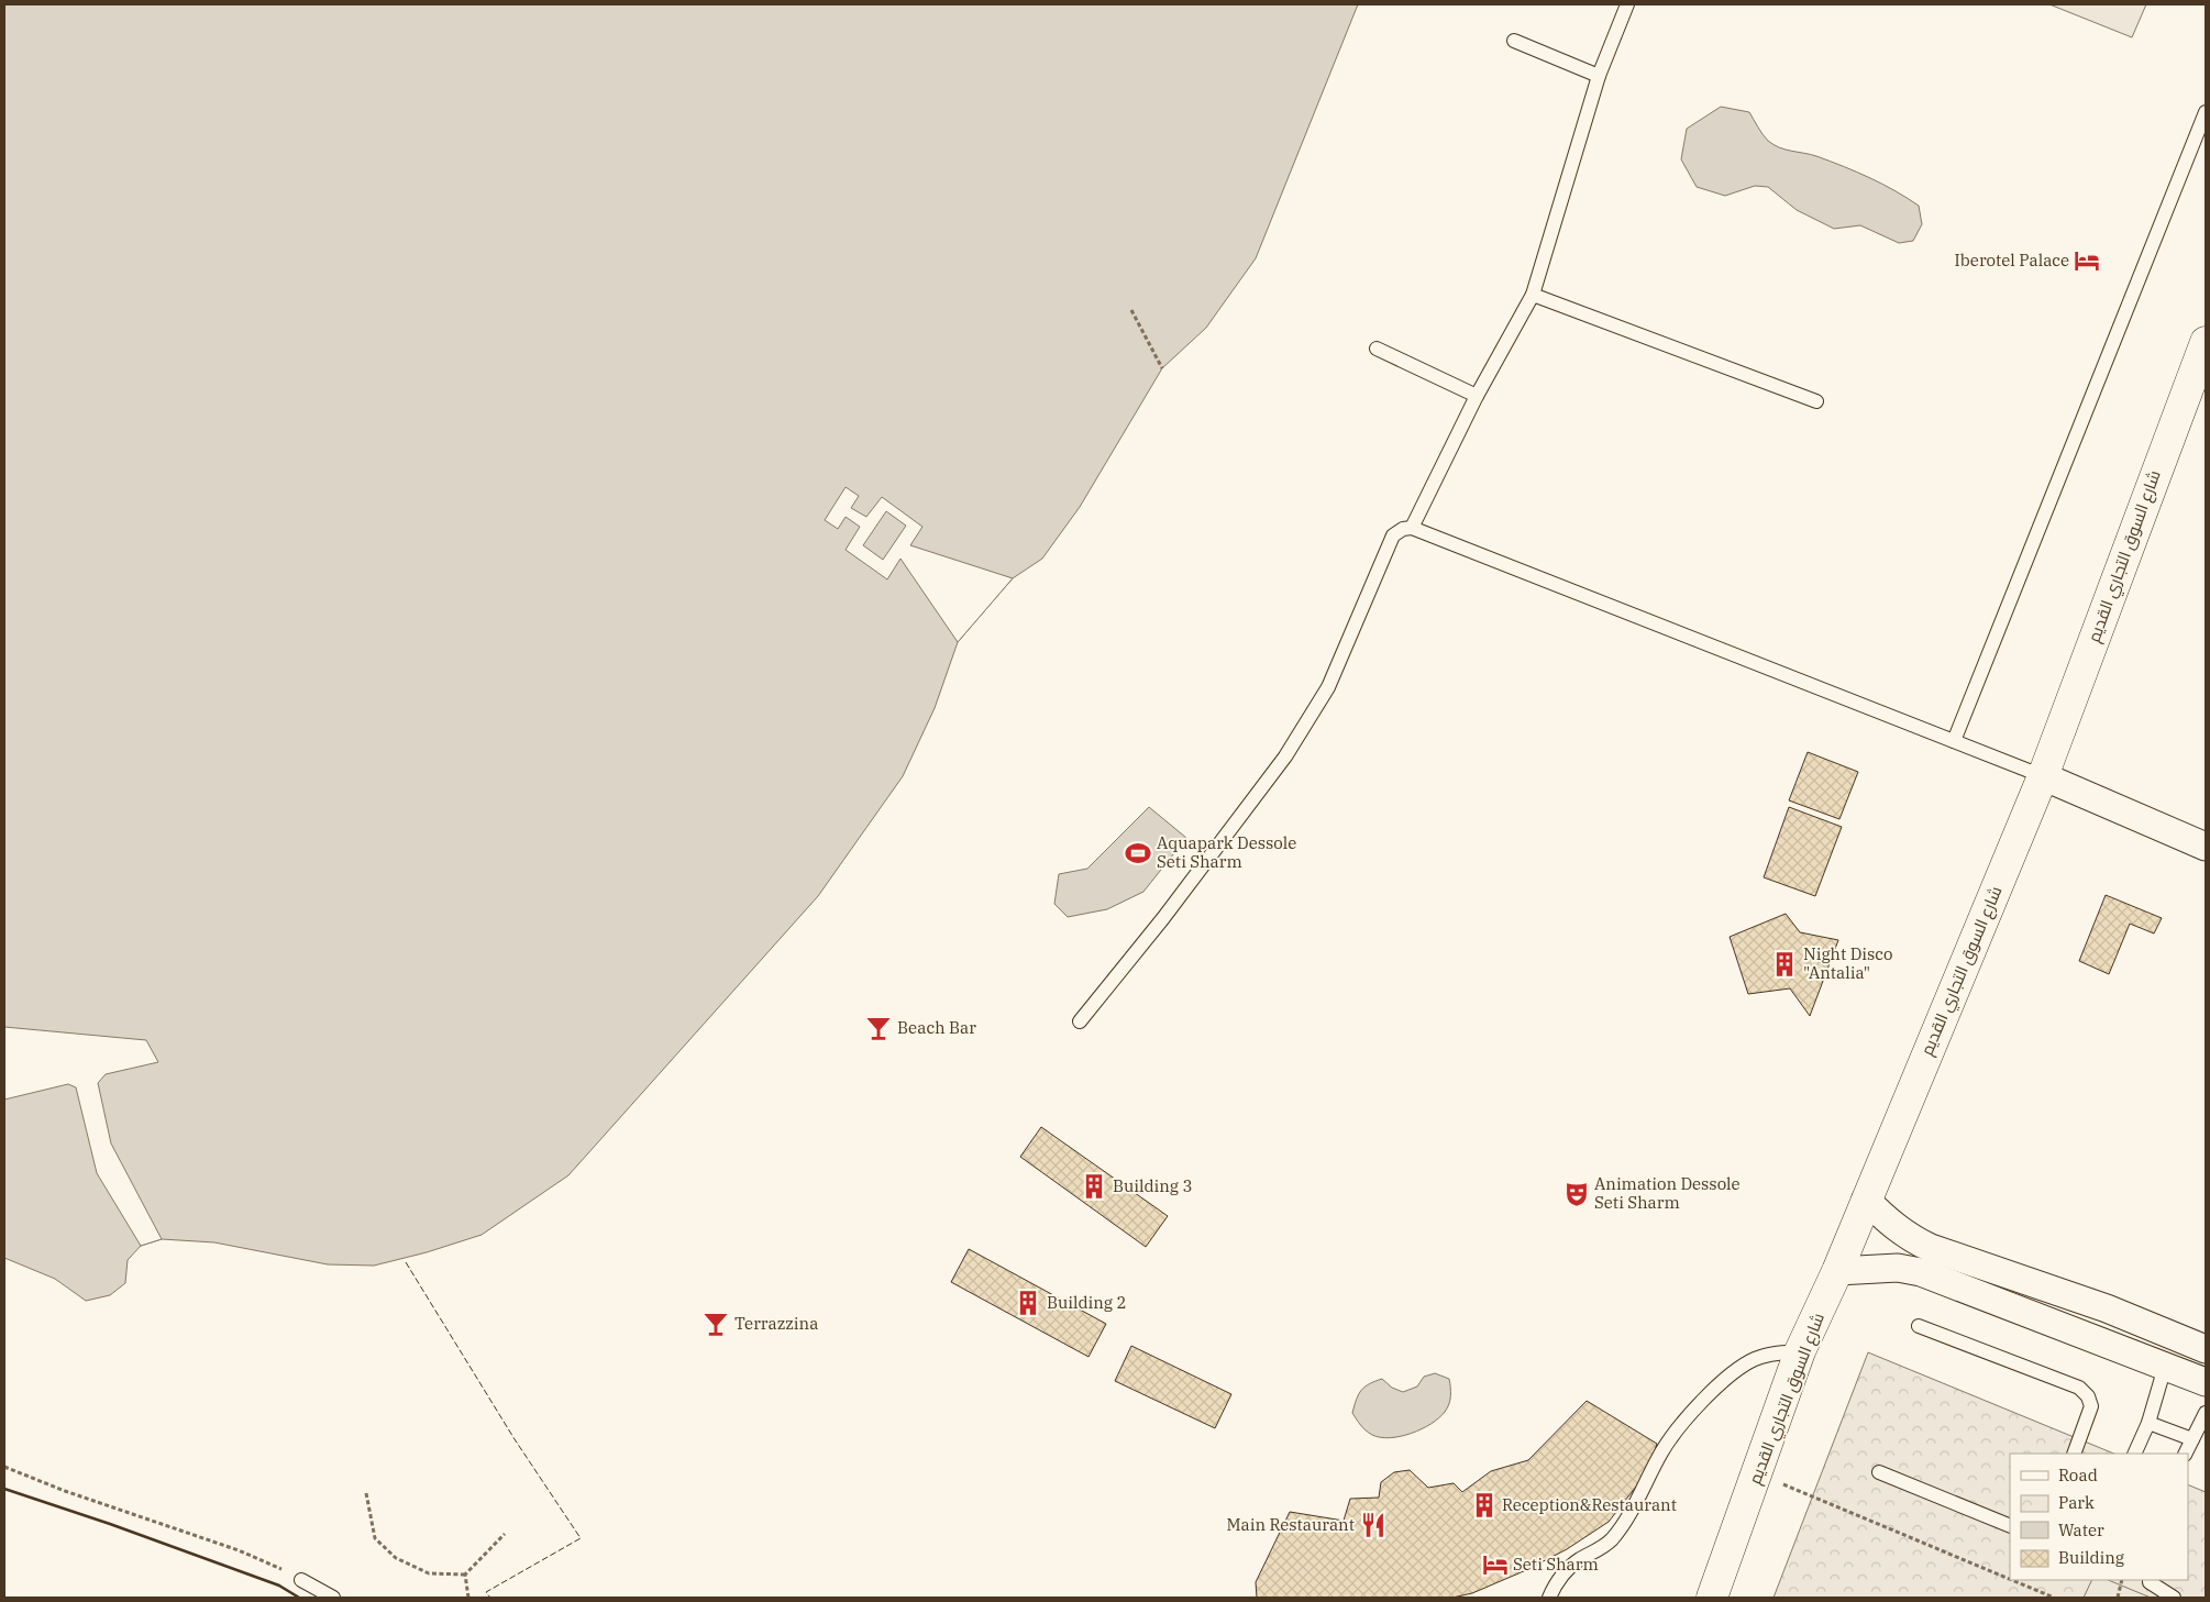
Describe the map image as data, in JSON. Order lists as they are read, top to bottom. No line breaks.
{"streets":{"main road":["شارع السوق التجاري القديم"]},"places":{"hotel":["Iberotel Palace","Seti Sharm"],"sports":["Aquapark Dessole Seti Sharm"],"building":["Night Disco \"Antalia\"","Building 3","Building 2","Reception&Restaurant"],"bar":["Beach Bar","Terrazzina"],"theatre":["Animation Dessole Seti Sharm"],"restaurant":["Main Restaurant"]},"legend":["Road","Park","Water","Building"]}
